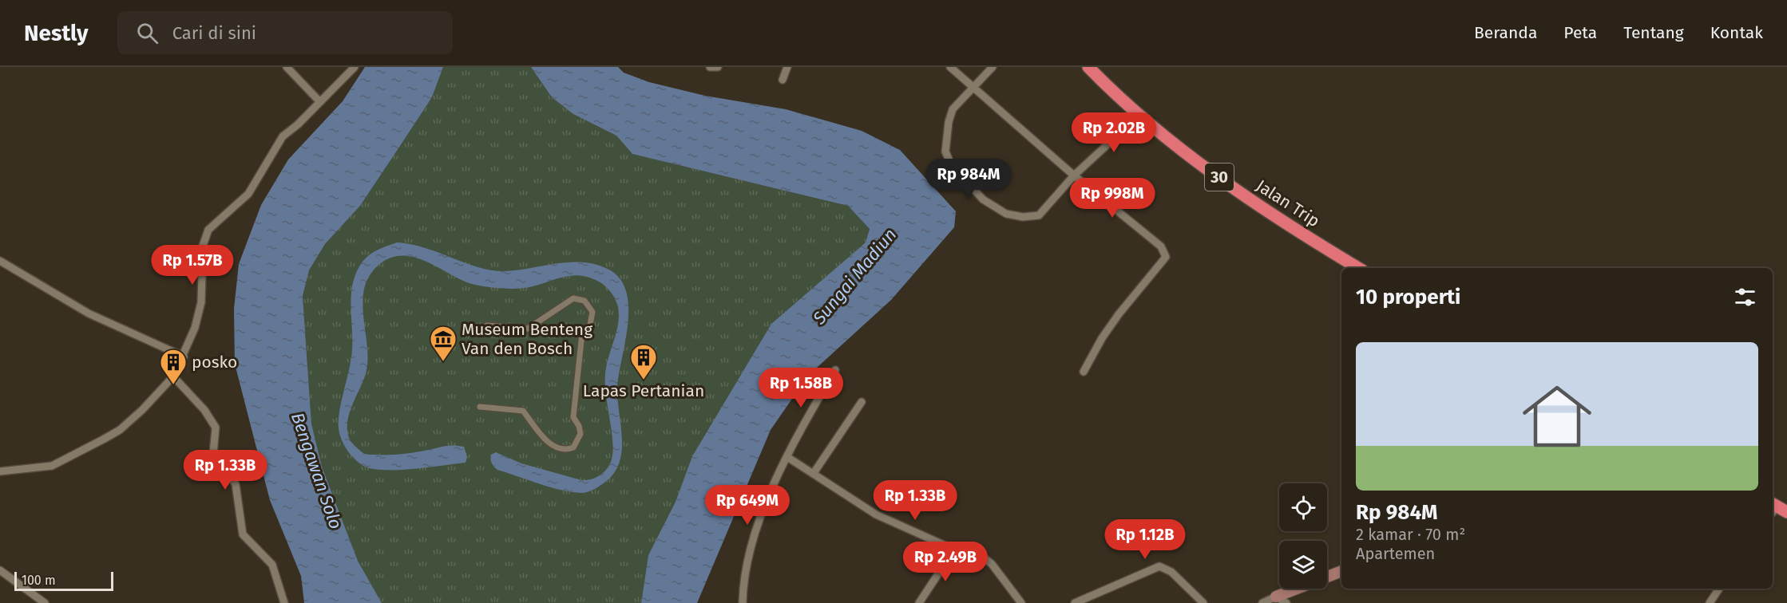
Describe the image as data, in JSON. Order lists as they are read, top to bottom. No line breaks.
{"streets":{"highway":["30","Jalan Trip"]},"water":["Sungai Madiun","Bengawan Solo"],"places":{"museum":["Museum Benteng Van den Bosch"],"building":["Lapas Pertanian","posko"]},"scale_bar":"100 m","page":{"header":"Nestly","search":"Cari di sini","nav":["Beranda","Peta","Tentang","Kontak"],"price":["Rp 2.02B","Rp 984M","Rp 998M","Rp 1.57B","Rp 1.58B","Rp 1.33B","Rp 1.33B","Rp 649M","Rp 1.12B","Rp 2.49B"],"heading":"10 properti","list":[{"name":"Rp 984M","note":"2 kamar · 70 m² · Apartemen"}],"scale":"100 m"}}
